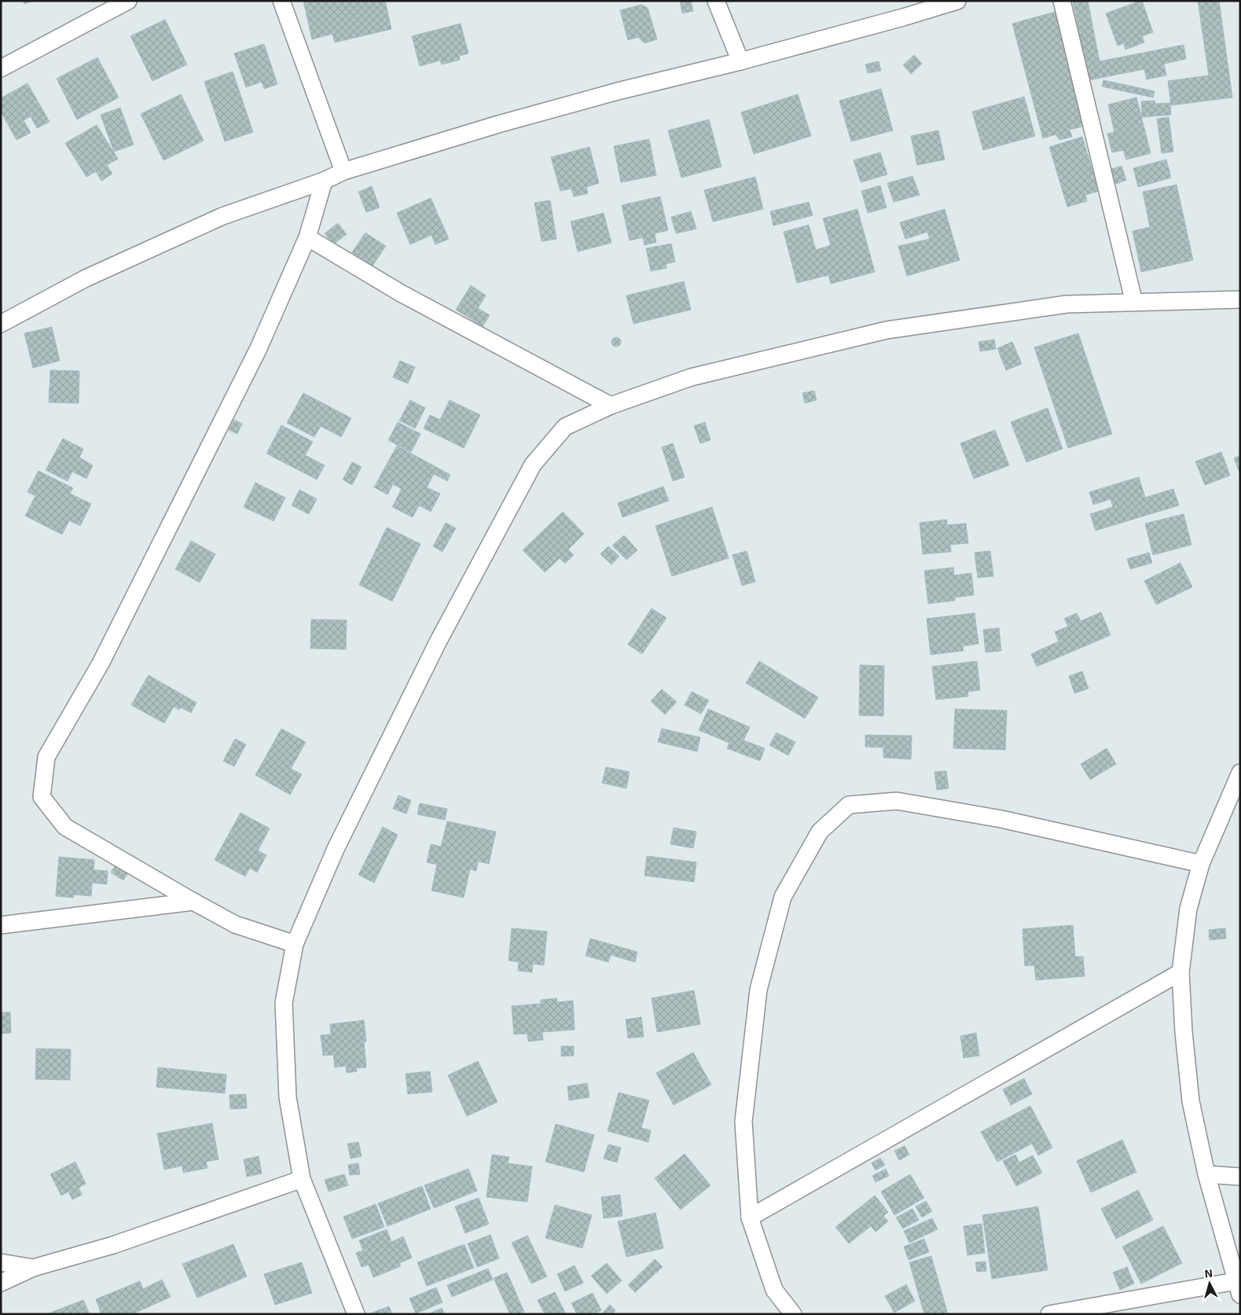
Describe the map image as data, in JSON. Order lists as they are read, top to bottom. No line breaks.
{"north":"top"}
